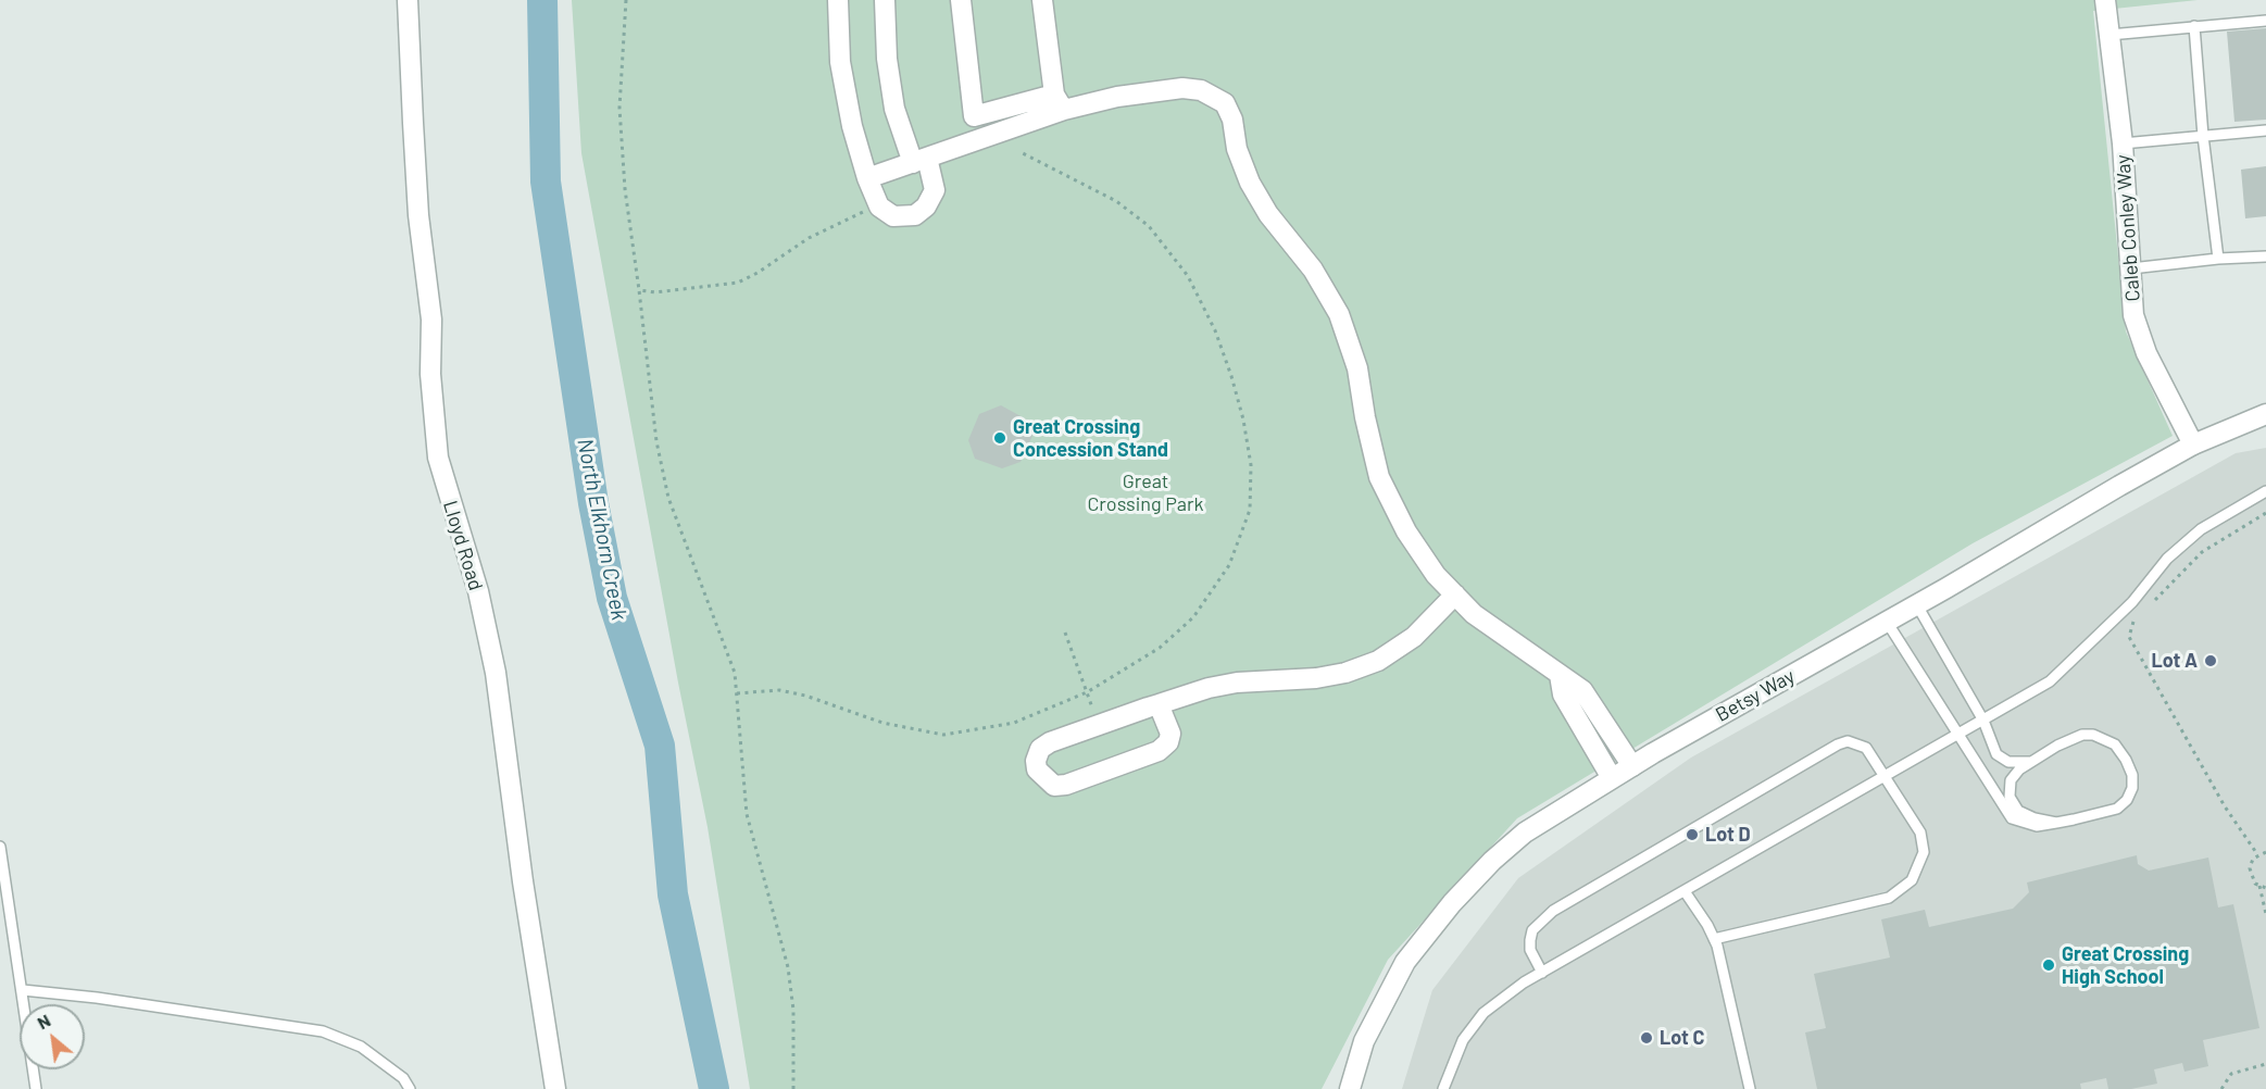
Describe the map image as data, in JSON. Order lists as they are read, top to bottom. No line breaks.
{"streets":{"street":["Caleb Conley Way","Lloyd Road","Betsy Way"]},"crossings":[["Caleb Conley Way","Betsy Way"]],"water":["North Elkhorn Creek"],"parks":["Great Crossing Park"],"places":["Great Crossing Concession Stand","Lot A","Lot D","Great Crossing High School","Lot C"],"north":"top left"}
